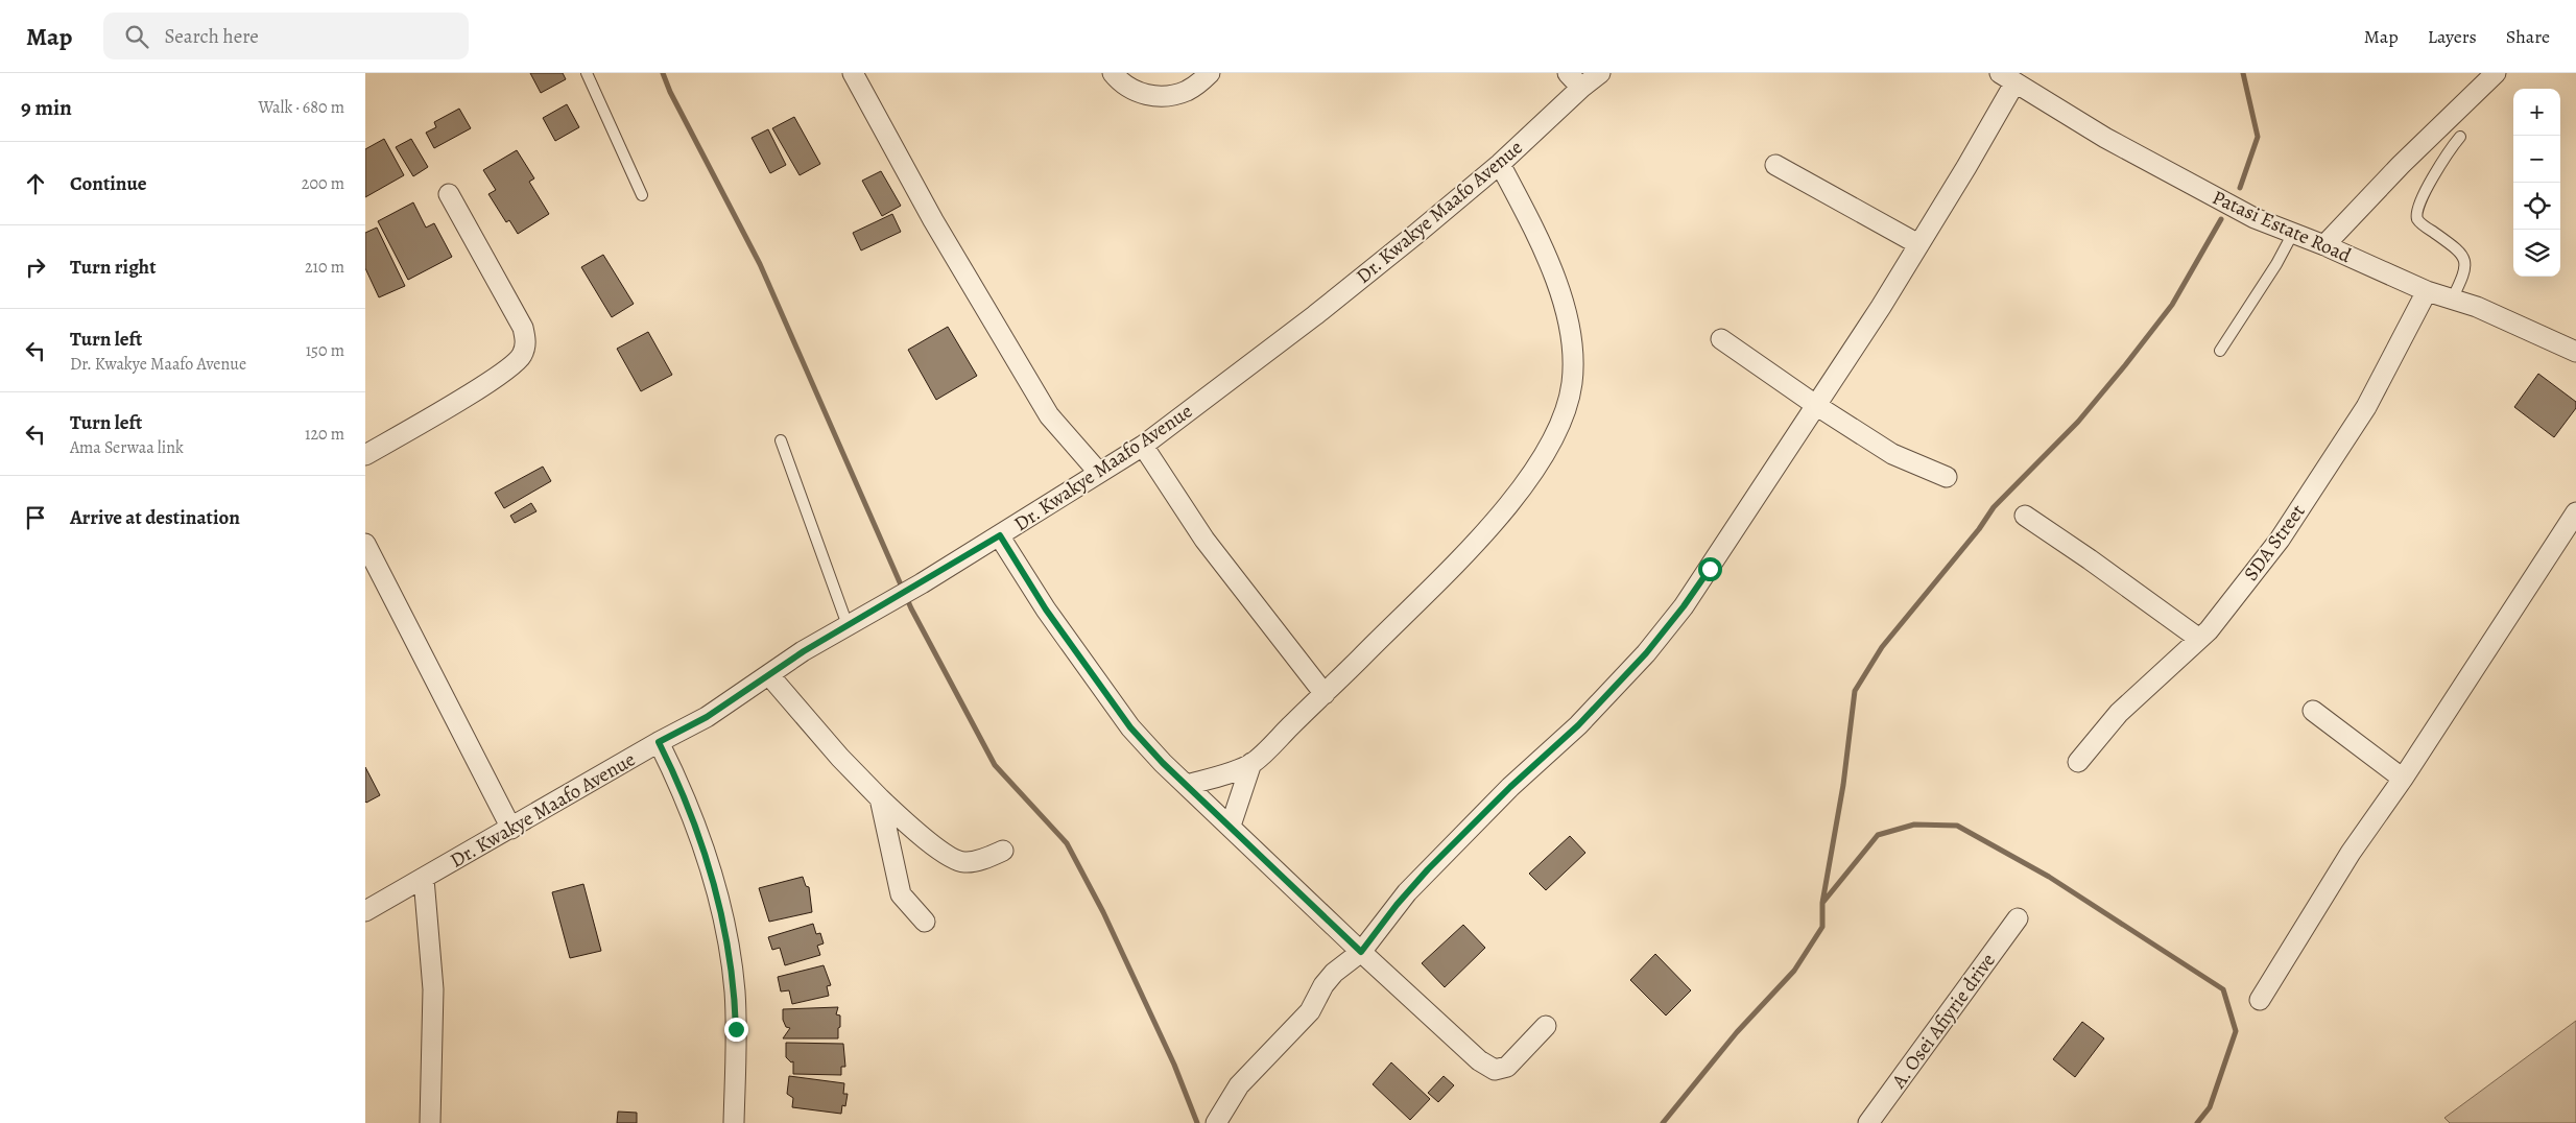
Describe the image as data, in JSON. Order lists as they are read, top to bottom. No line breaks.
{"streets":{"street":["Dr. Kwakye Maafo Avenue","Patasi Estate Road","SDA Street","A. Osei Afiyrie drive"]},"crossings":[["Patasi Estate Road","SDA Street"]],"page":{"header":"Map","search":"Search here","nav":["Map","Layers","Share"],"heading":["9 min","Walk · 680 m"],"map_buttons":["+","−"],"list":[["Continue","200 m"],["Turn right","210 m"],["Turn left","Dr. Kwakye Maafo Avenue","150 m"],["Turn left","Ama Serwaa link","120 m"],"Arrive at destination"]}}
